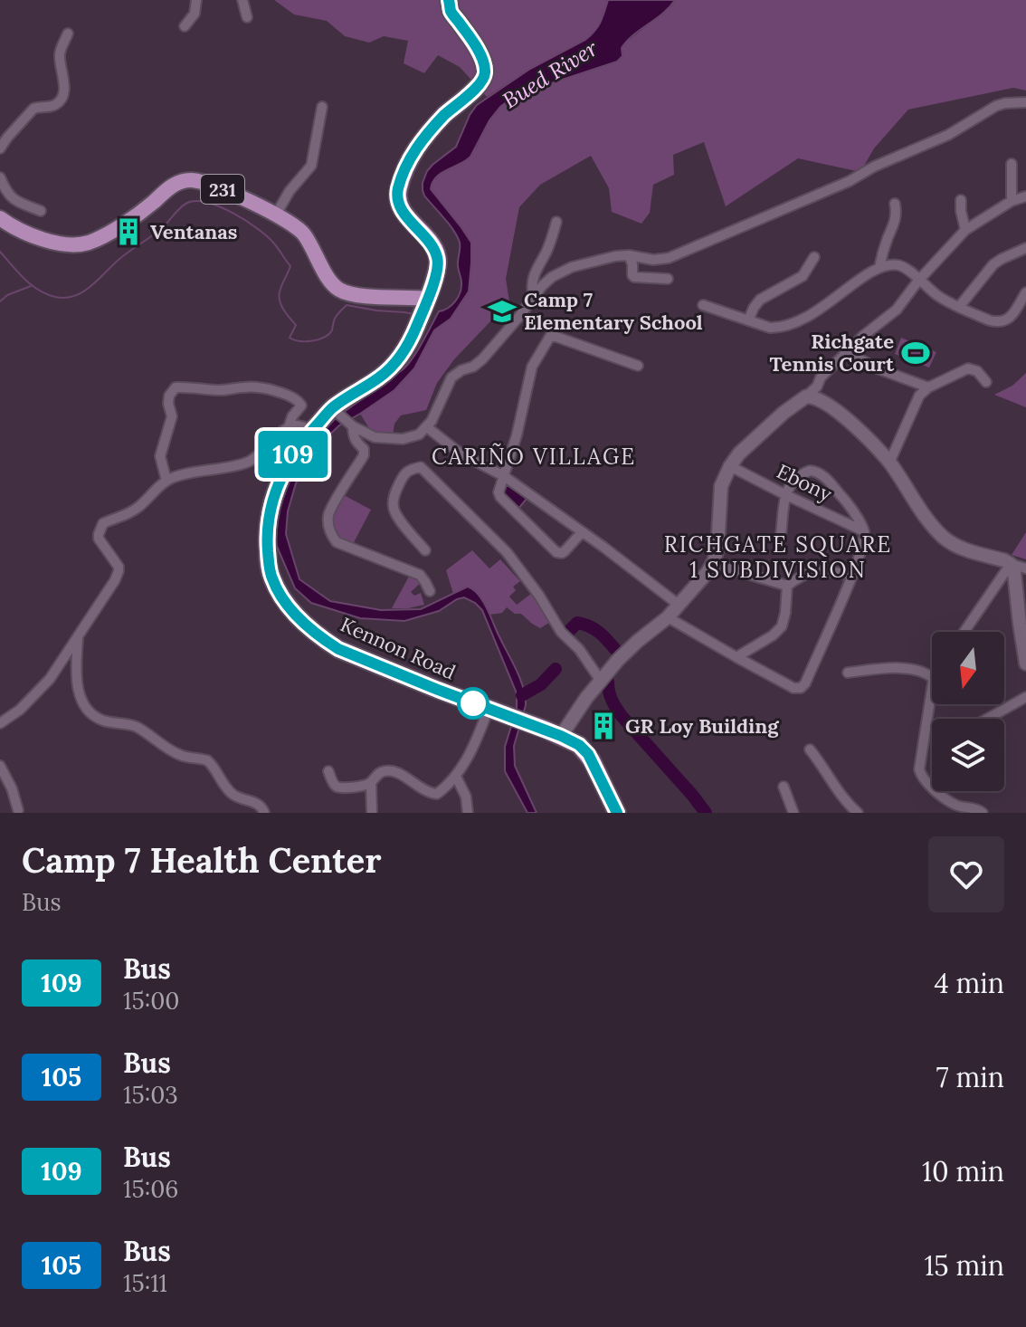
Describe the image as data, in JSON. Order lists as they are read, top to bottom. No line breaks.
{"streets":{"highway":["Kennon Road"],"main road":["231"],"street":["Ebony"]},"crossings":[["231","Kennon Road"]],"districts":["CARIÑO VILLAGE","RICHGATE SQUARE 1 SUBDIVISION"],"water":["Bued River"],"places":{"building":["Ventanas","GR Loy Building"],"school or university":["Camp 7 Elementary School"],"sports":["Richgate Tennis Court"]},"lines":["bus line 109"],"north":"bottom","page":{"on_map":"109","heading":["Camp 7 Health Center","Bus"],"list":[{"mark":"109","name":"Bus","note":"15:00","value":"4 min"},{"mark":"105","name":"Bus","note":"15:03","value":"7 min"},{"mark":"109","name":"Bus","note":"15:06","value":"10 min"},{"mark":"105","name":"Bus","note":"15:11","value":"15 min"}]}}
